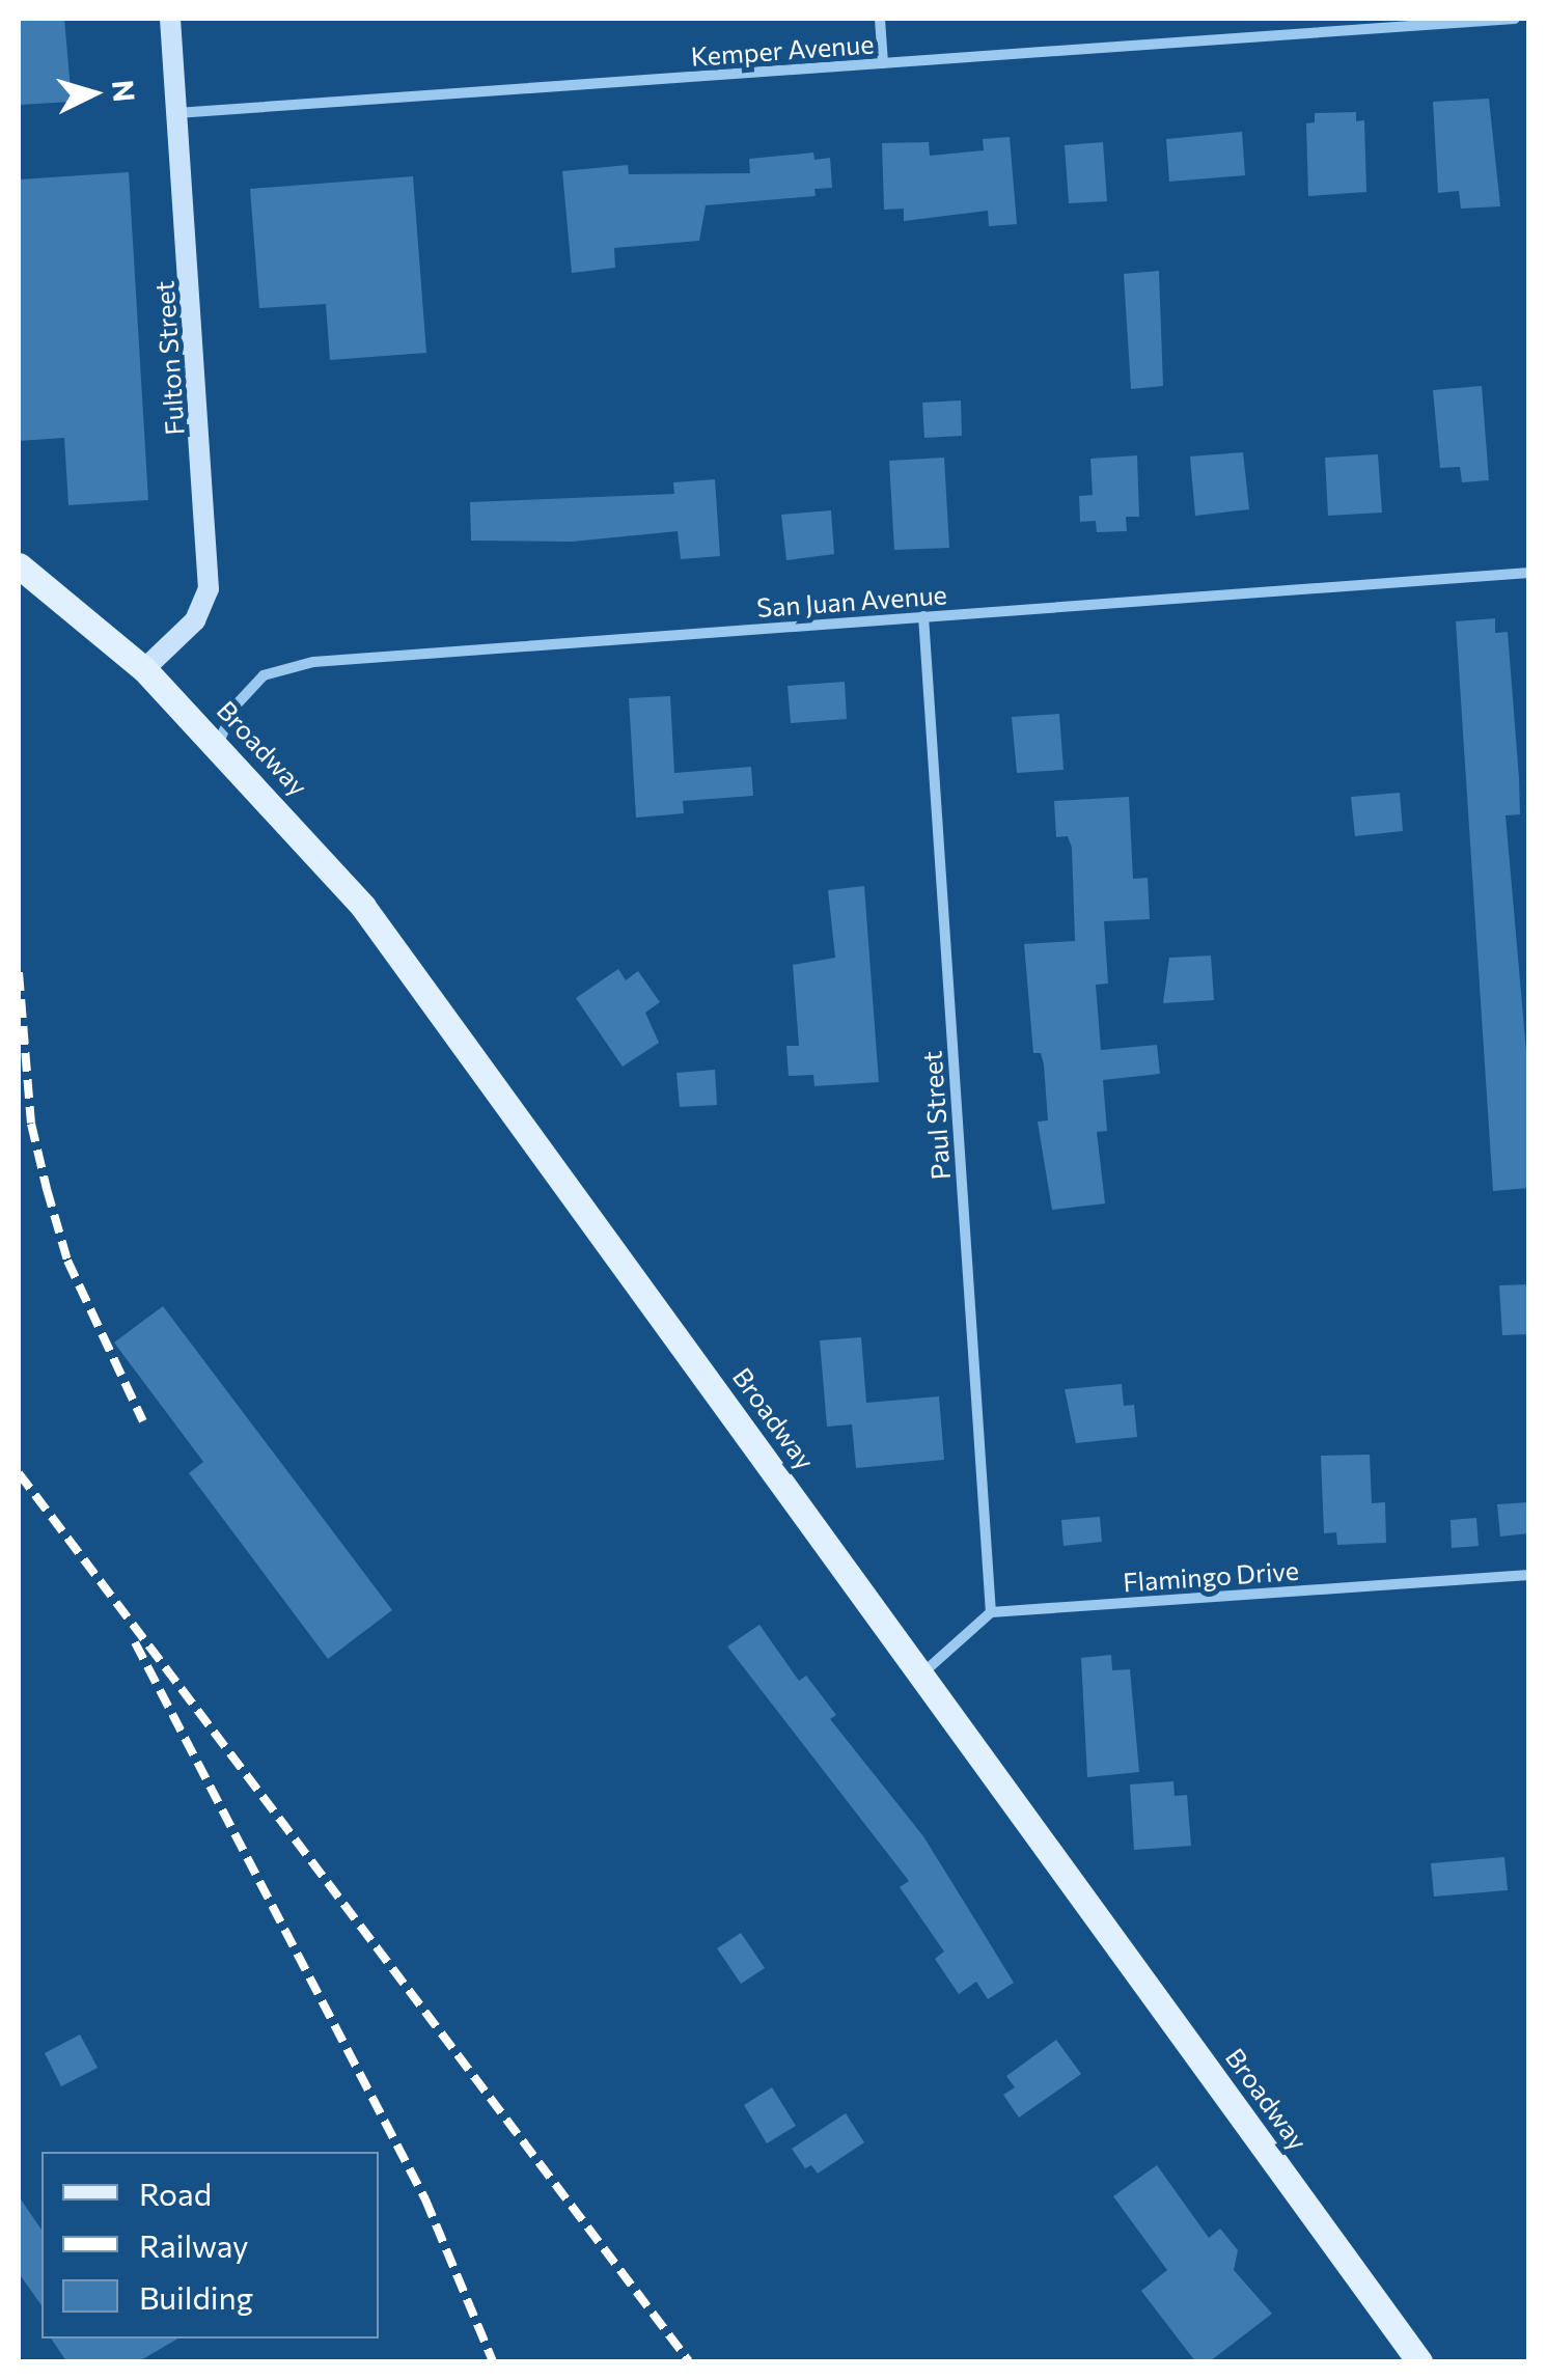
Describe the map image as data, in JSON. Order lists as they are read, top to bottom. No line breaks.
{"streets":{"main road":["Broadway"],"street":["Kemper Avenue","Fulton Street","San Juan Avenue","Paul Street","Flamingo Drive"]},"crossings":[["Kemper Avenue","Fulton Street"],["Fulton Street","Broadway"],["San Juan Avenue","Broadway"],["San Juan Avenue","Paul Street"],["Paul Street","Flamingo Drive"]],"legend":["Road","Railway","Building"],"north":"right"}
